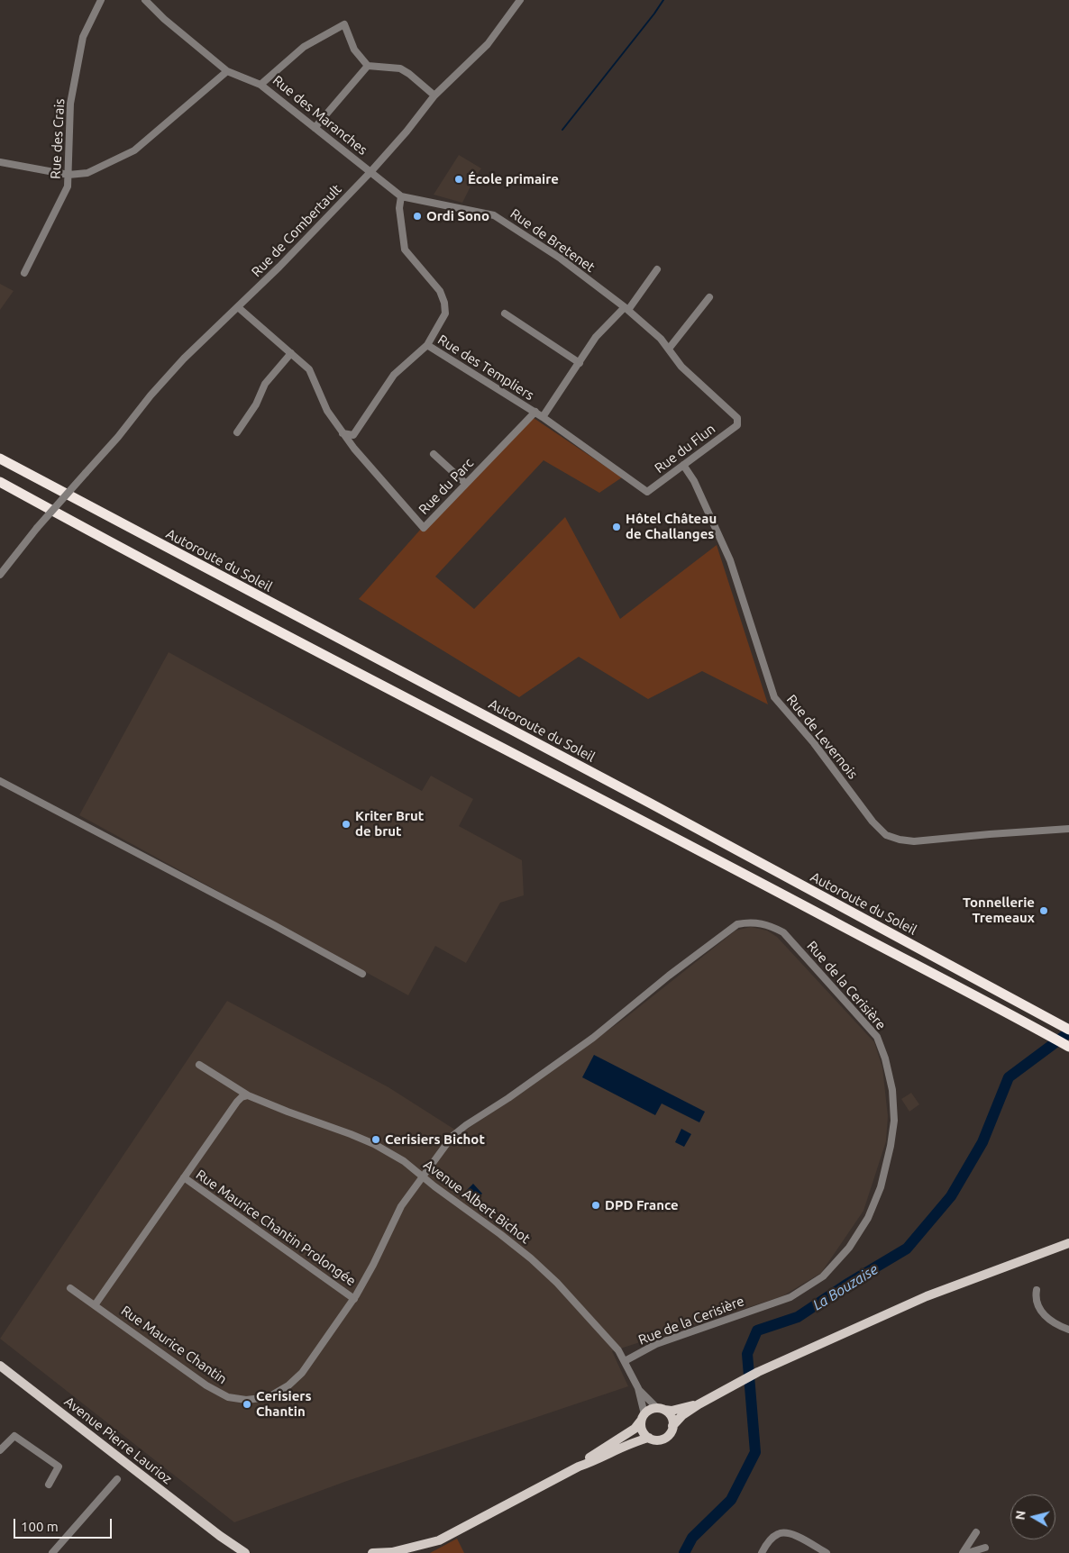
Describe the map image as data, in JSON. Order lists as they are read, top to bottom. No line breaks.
{"streets":{"highway":["Autoroute du Soleil"],"main road":["Avenue Pierre Laurioz"],"street":["Rue des Maranches","Rue des Crais","Rue de Combertault","Rue de Bretenet","Rue des Templiers","Rue du Flun","Rue du Parc","Rue de Levernois","Rue de la Cerisière","Avenue Albert Bichot","Rue Maurice Chantin Prolongée","Rue Maurice Chantin"]},"crossings":[["Rue des Maranches","Rue de Combertault"],["Rue des Maranches","Rue de Bretenet"],["Rue des Maranches","Rue des Templiers"],["Rue de Bretenet","Rue des Templiers"],["Rue de Bretenet","Rue du Flun"],["Rue des Templiers","Rue du Flun"],["Rue des Templiers","Rue du Parc"],["Rue du Flun","Rue de Levernois"],["Rue de la Cerisière","Avenue Albert Bichot"],["Rue de la Cerisière","Rue Maurice Chantin"],["Avenue Albert Bichot","Rue Maurice Chantin"],["Rue Maurice Chantin Prolongée","Rue Maurice Chantin"]],"water":["La Bouzaise"],"places":["École primaire","Ordi Sono","Hôtel Château de Challanges","Kriter Brut de brut","Tonnellerie Tremeaux","Cerisiers Bichot","DPD France","Cerisiers Chantin"],"scale_bar":"100 m","north":"left"}
